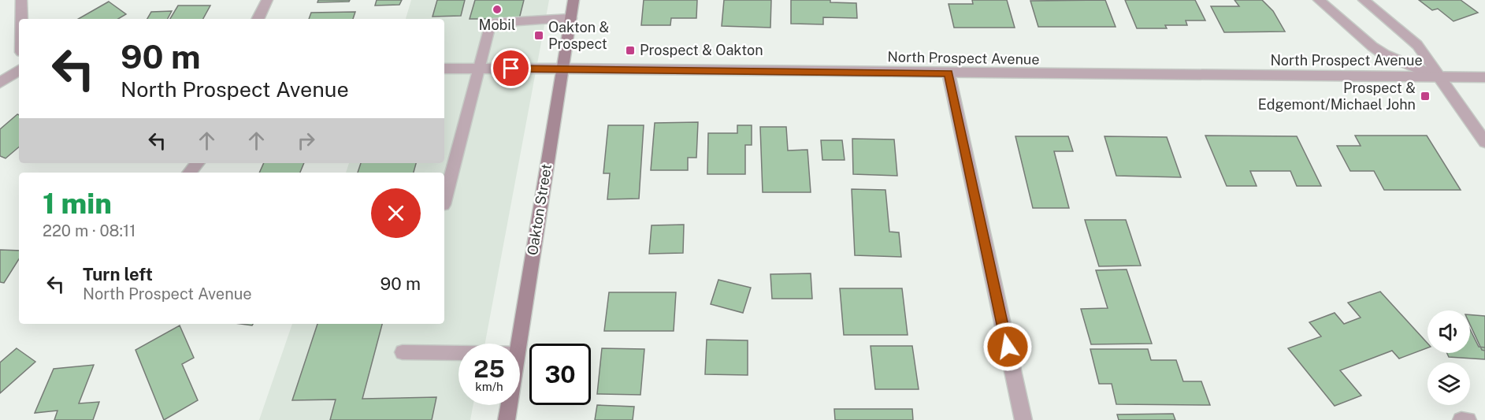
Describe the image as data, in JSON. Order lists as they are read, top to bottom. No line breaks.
{"streets":{"main road":["Oakton Street"],"street":["North Prospect Avenue"]},"crossings":[["North Prospect Avenue","Oakton Street"]],"places":{"other":["Mobil"],"transit":["Oakton & Prospect","Prospect & Oakton","Prospect & Edgemont/Michael John"]},"page":{"turn":["90 m","North Prospect Avenue"],"heading":["1 min","220 m · 08:11"],"list":[{"name":"Turn left","note":"North Prospect Avenue","value":"90 m"}],"speed":"25 km/h","limit":"30"}}
